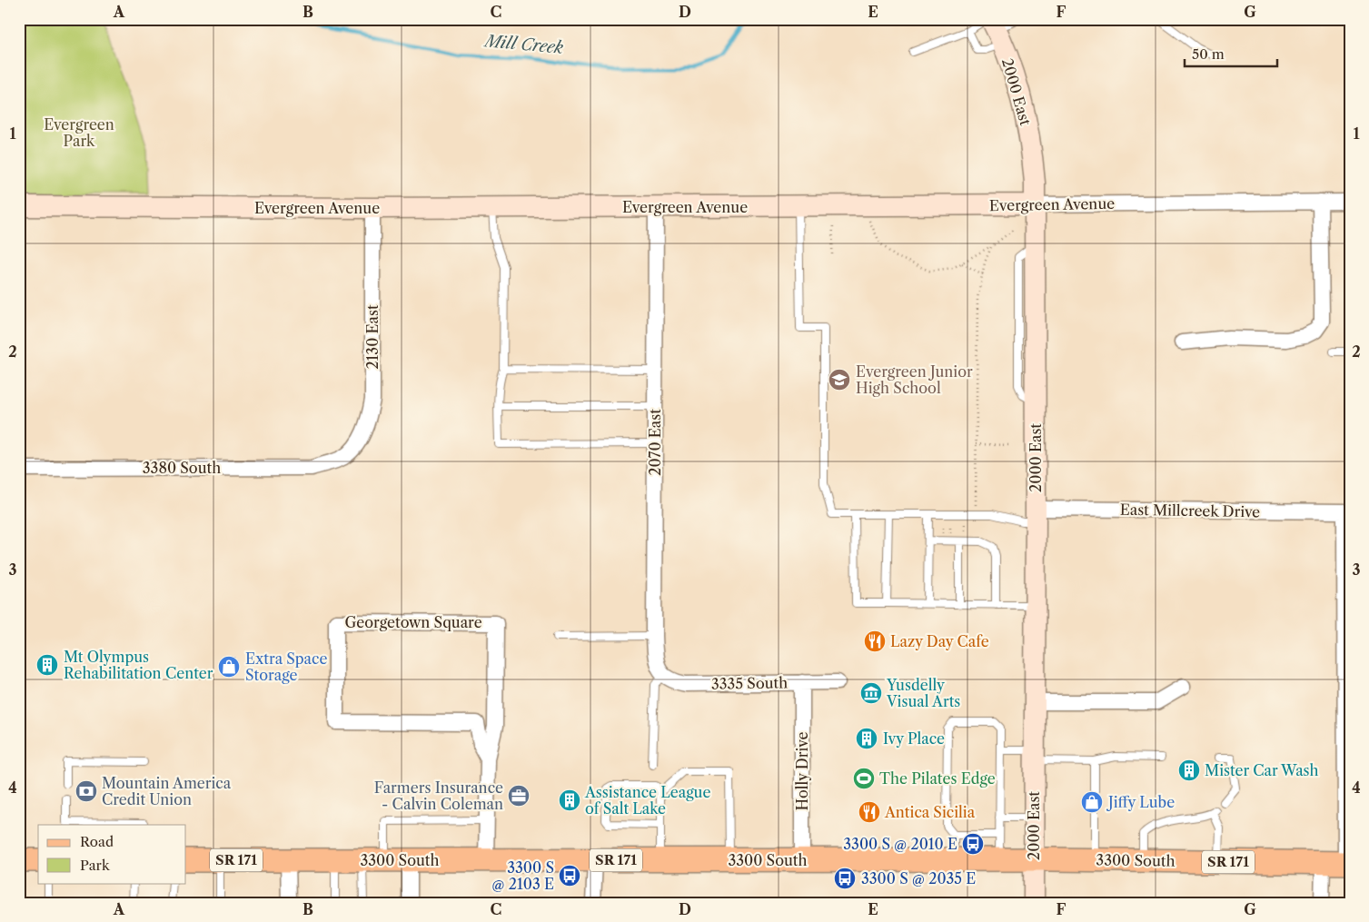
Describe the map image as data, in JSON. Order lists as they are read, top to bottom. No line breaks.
{"streets":{"main road":["SR 171","3300 South"],"street":["2000 East","Evergreen Avenue","2130 East","2070 East","3380 South","East Millcreek Drive","Georgetown Square","3335 South","Holly Drive"]},"crossings":[["2000 East","Evergreen Avenue"],["2000 East","East Millcreek Drive"],["2000 East","3300 South"],["Evergreen Avenue","2130 East"],["Evergreen Avenue","2070 East"],["2130 East","3380 South"],["2070 East","3335 South"],["Georgetown Square","3300 South"],["3335 South","Holly Drive"],["Holly Drive","3300 South"]],"water":["Mill Creek"],"parks":["Evergreen Park"],"places":{"school or university":["Evergreen Junior High School"],"restaurant":["Lazy Day Cafe","Antica Sicilia"],"building":["Mt Olympus Rehabilitation Center","Ivy Place","Mister Car Wash","Assistance League of Salt Lake"],"shop":["Extra Space Storage","Jiffy Lube"],"museum":["Yusdelly Visual Arts"],"sports":["The Pilates Edge"],"bank":["Mountain America Credit Union"],"office":["Farmers Insurance - Calvin Coleman"],"bus stop":["3300 S @ 2010 E","3300 S @ 2103 E","3300 S @ 2035 E"]},"legend":["Road","Park"],"scale_bar":"50 m","grid":{"columns":["A","B","C","D","E","F","G"],"rows":["1","2","3","4"]}}
